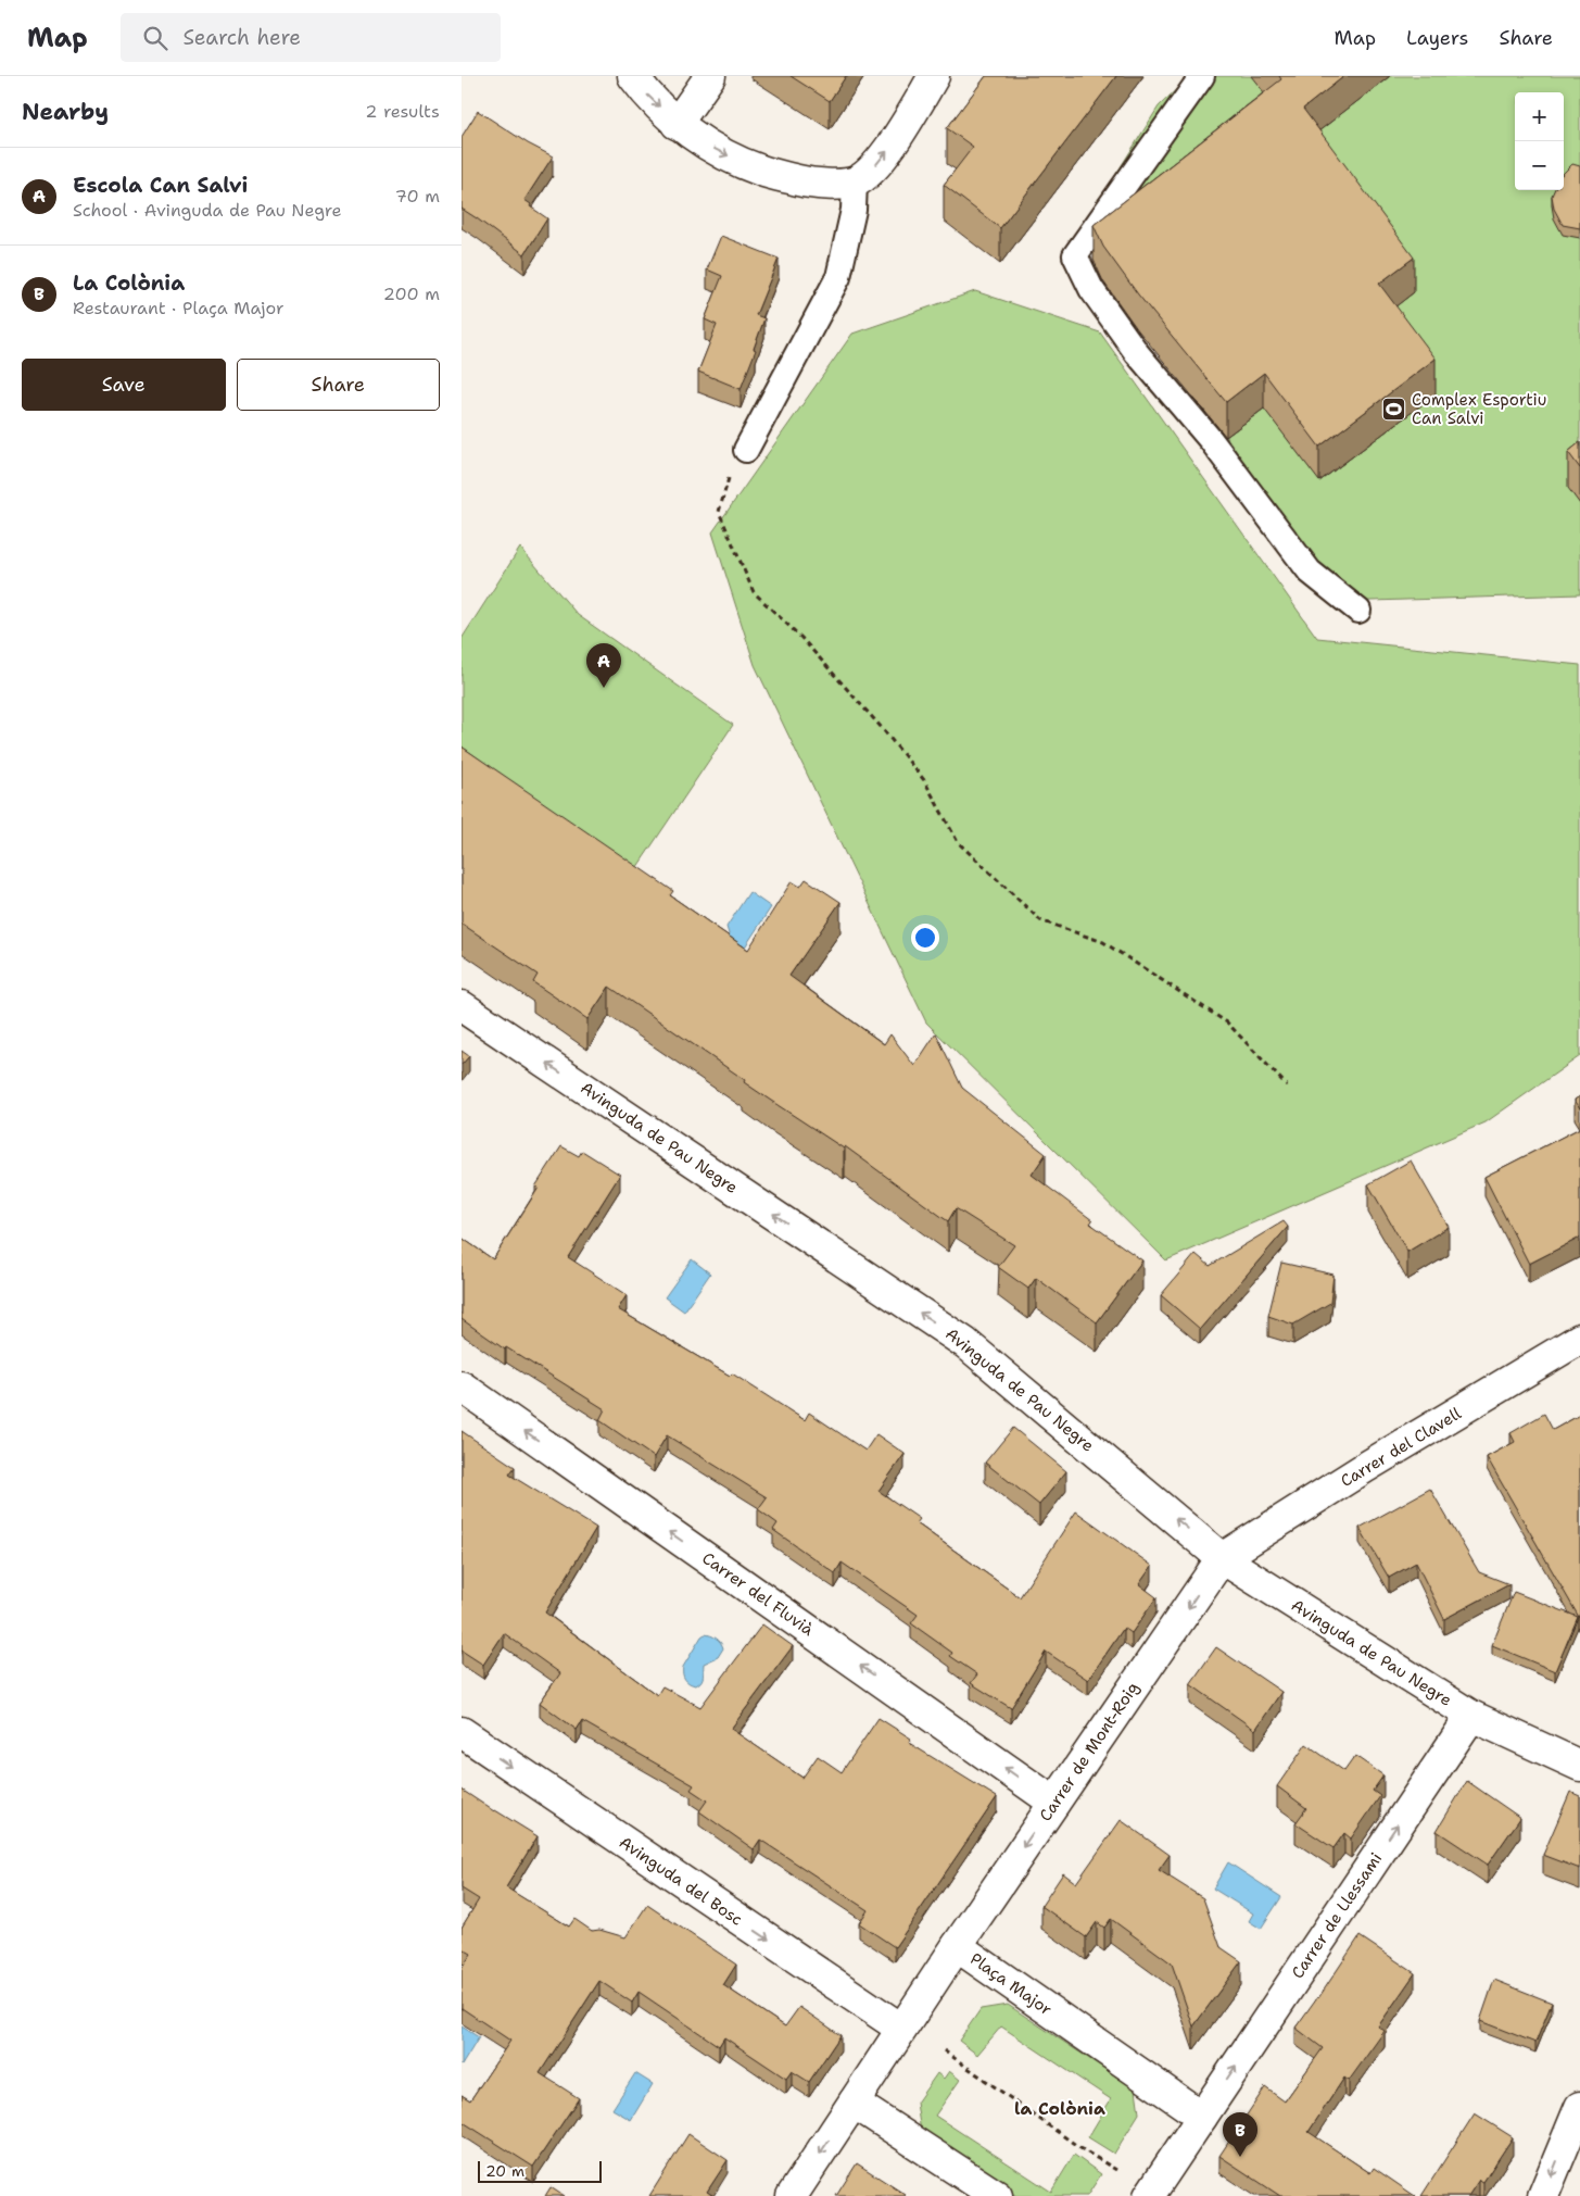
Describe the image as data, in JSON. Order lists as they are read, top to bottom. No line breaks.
{"streets":{"street":["Avinguda de Pau Negre","Carrer del Clavell","Carrer del Fluvià","Carrer de Mont-Roig","Avinguda del Bosc","Carrer de Llessami","Plaça Major"]},"crossings":[["Avinguda de Pau Negre","Carrer del Clavell"],["Avinguda de Pau Negre","Carrer de Mont-Roig"],["Avinguda de Pau Negre","Carrer de Llessami"],["Carrer del Clavell","Carrer de Mont-Roig"],["Carrer del Fluvià","Carrer de Mont-Roig"],["Carrer de Mont-Roig","Plaça Major"],["Avinguda del Bosc","Plaça Major"],["Carrer de Llessami","Plaça Major"]],"one_way":["Avinguda de Pau Negre","Carrer del Fluvià","Carrer de Mont-Roig","Avinguda del Bosc","Carrer de Llessami"],"districts":["la Colònia"],"places":{"sports":["Complex Esportiu Can Salvi"]},"scale_bar":"20 m","page":{"header":"Map","search":"Search here","nav":["Map","Layers","Share"],"heading":["Nearby","2 results"],"map_buttons":["+","−"],"list":[{"mark":"A","name":"Escola Can Salvi","note":"School · Avinguda de Pau Negre","value":"70 m"},{"mark":"B","name":"La Colònia","note":"Restaurant · Plaça Major","value":"200 m"}],"buttons":["Save","Share"],"pins":["A","B"],"scale":"20 m"}}
